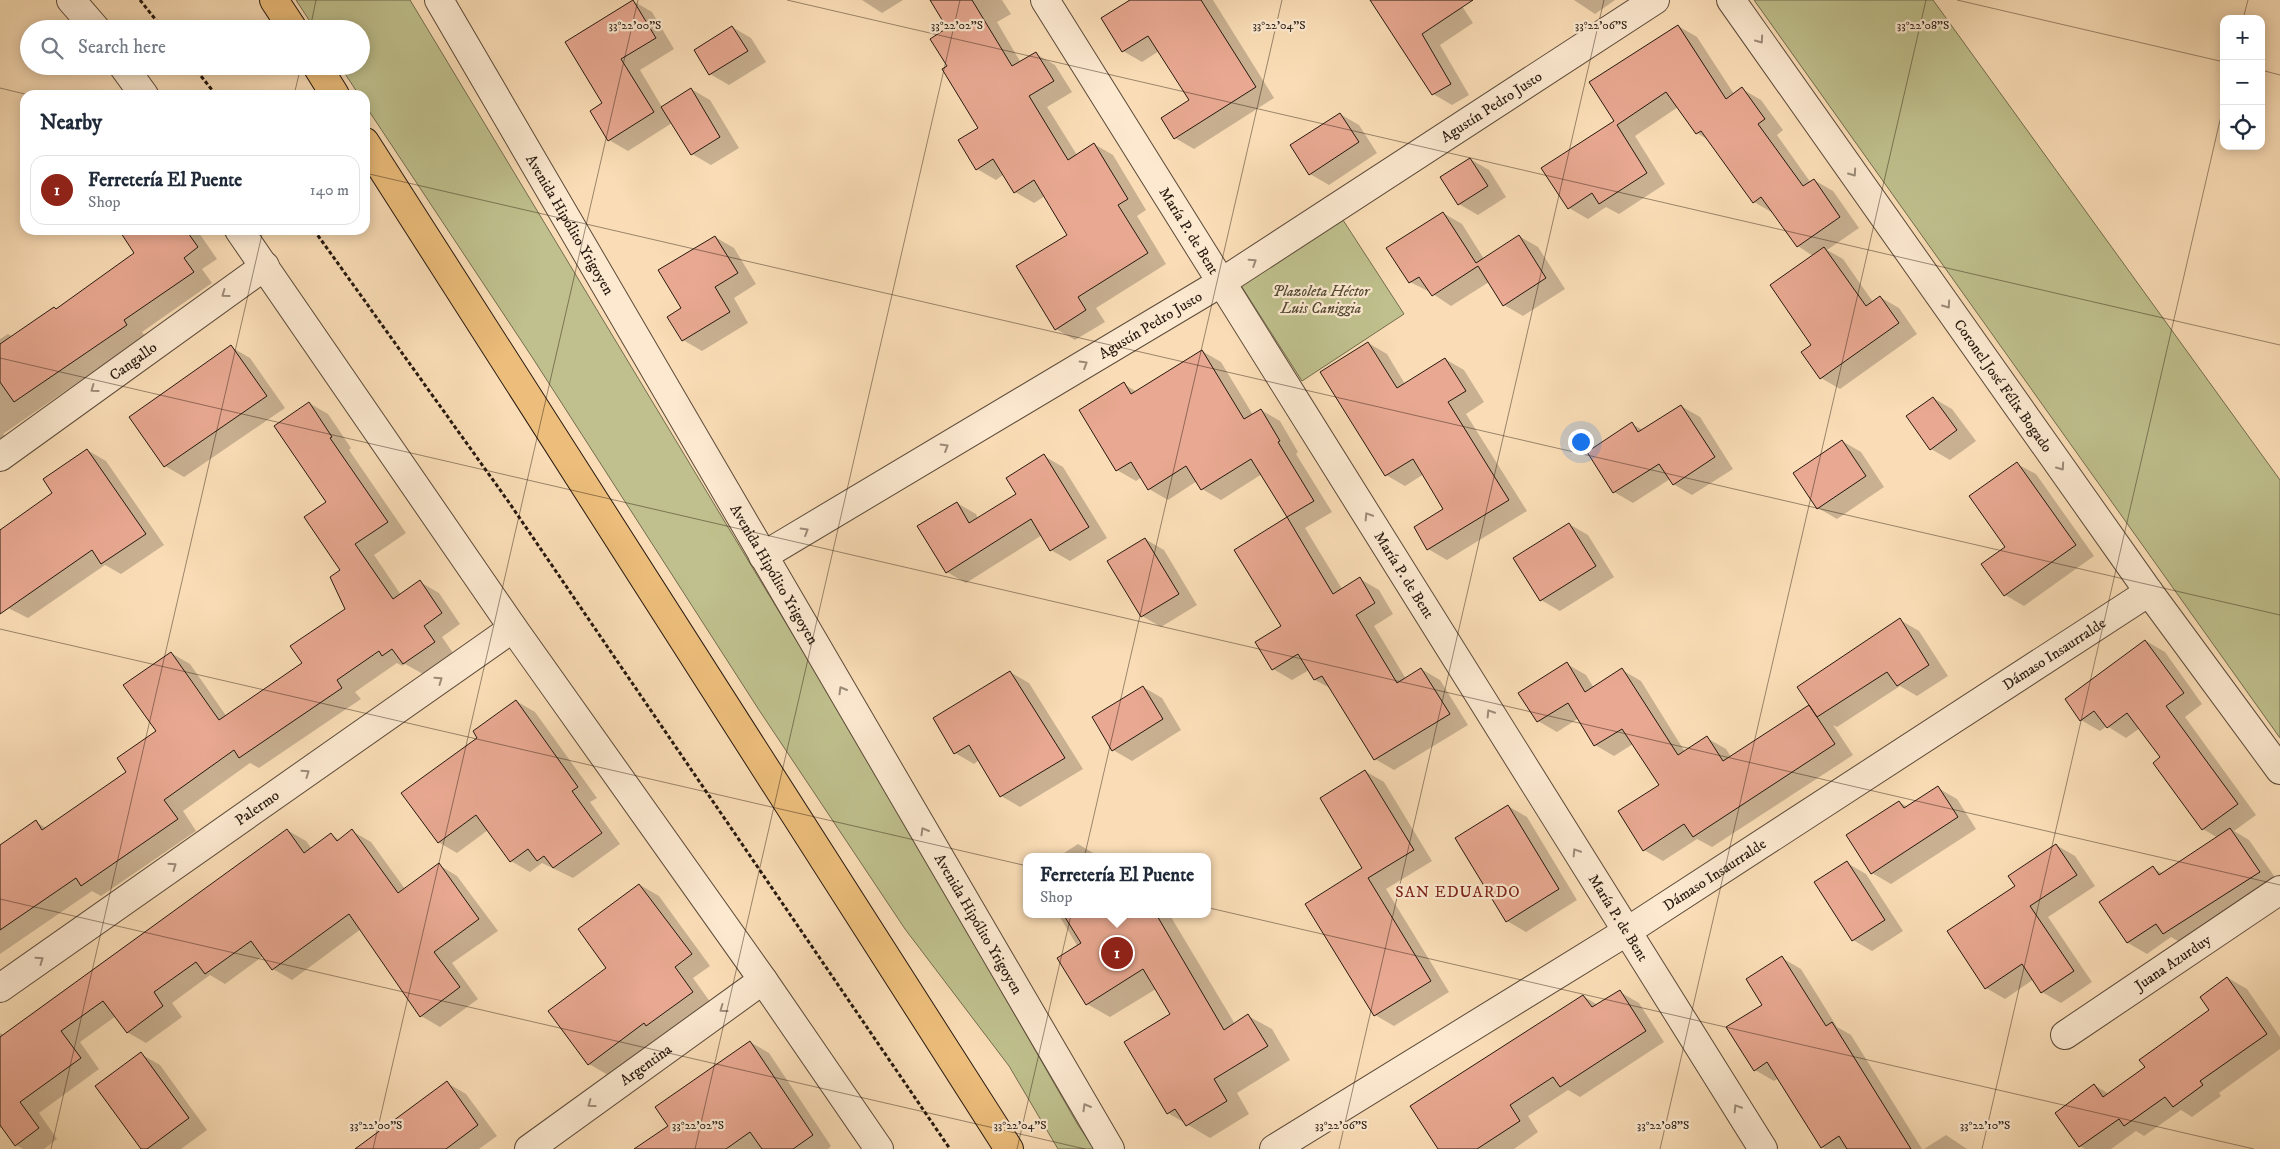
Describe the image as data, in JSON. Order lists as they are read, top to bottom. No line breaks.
{"streets":{"street":["Agustín Pedro Justo","Avenida Hipólito Yrigoyen","María P. de Bent","Cangallo","Coronel José Félix Bogado","Dámaso Insaurralde","Palermo","Juana Azurduy","Argentina"]},"crossings":[["Agustín Pedro Justo","Avenida Hipólito Yrigoyen"],["Agustín Pedro Justo","María P. de Bent"],["María P. de Bent","Dámaso Insaurralde"],["Coronel José Félix Bogado","Dámaso Insaurralde"]],"one_way":["Agustín Pedro Justo","María P. de Bent","Cangallo","Coronel José Félix Bogado","Palermo","Argentina"],"districts":["SAN EDUARDO"],"parks":["Plazoleta Héctor Luis Caniggia"],"page":{"map_buttons":["+","−"],"search":"Search here","heading":"Nearby","list":[{"mark":"1","name":"Ferretería El Puente","note":"Shop","value":"140 m"}],"popup":["Ferretería El Puente","Shop"],"pins":"1"},"coordinates":["33°22'00\"S","33°22'02\"S","33°22'04\"S","33°22'06\"S","33°22'08\"S","33°22'10\"S"]}
